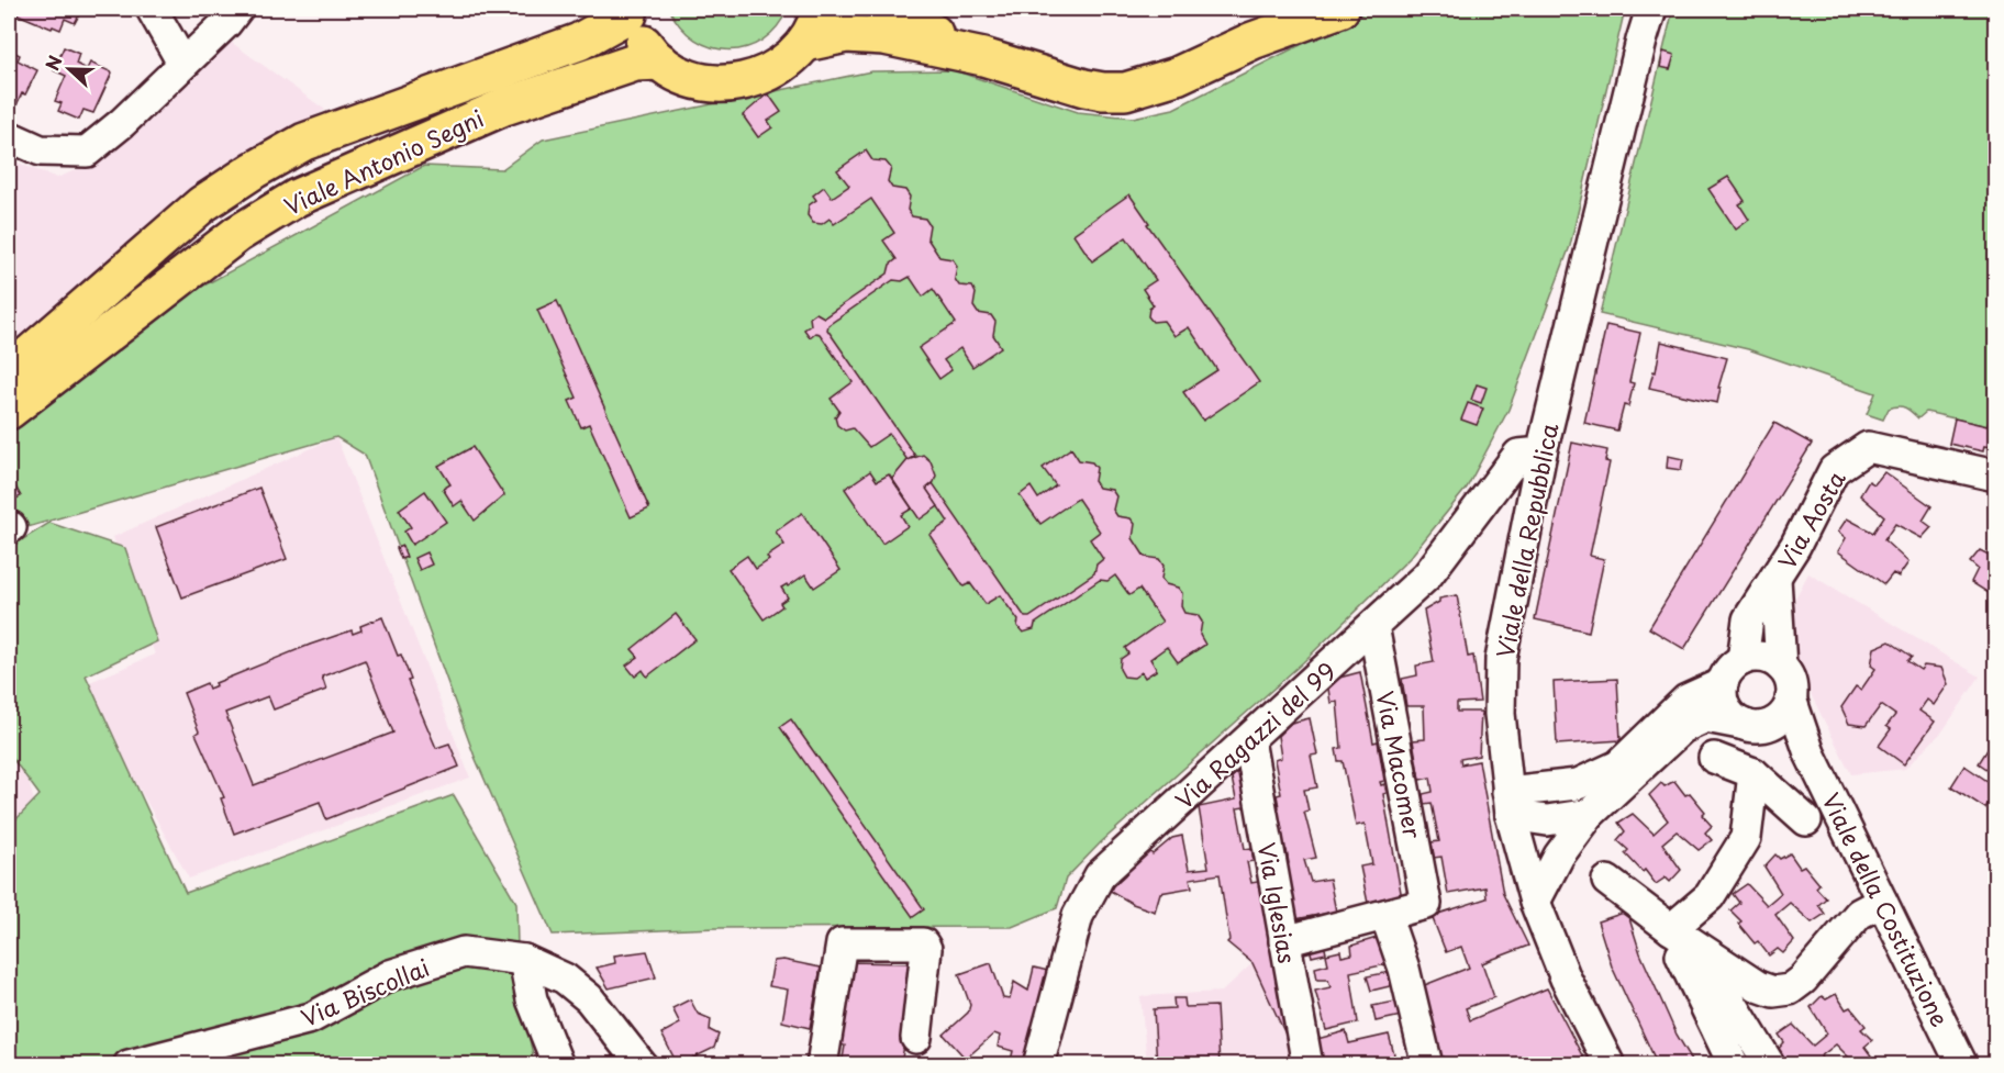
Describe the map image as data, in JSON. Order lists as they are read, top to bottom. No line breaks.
{"streets":{"main road":["Viale Antonio Segni"],"street":["Via Aosta","Viale della Repubblica","Via Ragazzi del 99","Via Macomer","Via Iglesias","Viale della Costituzione","Via Biscollai"]},"crossings":[["Via Aosta","Viale della Costituzione"],["Viale della Repubblica","Via Ragazzi del 99"],["Via Ragazzi del 99","Via Macomer"],["Via Ragazzi del 99","Via Iglesias"]],"north":"left"}
